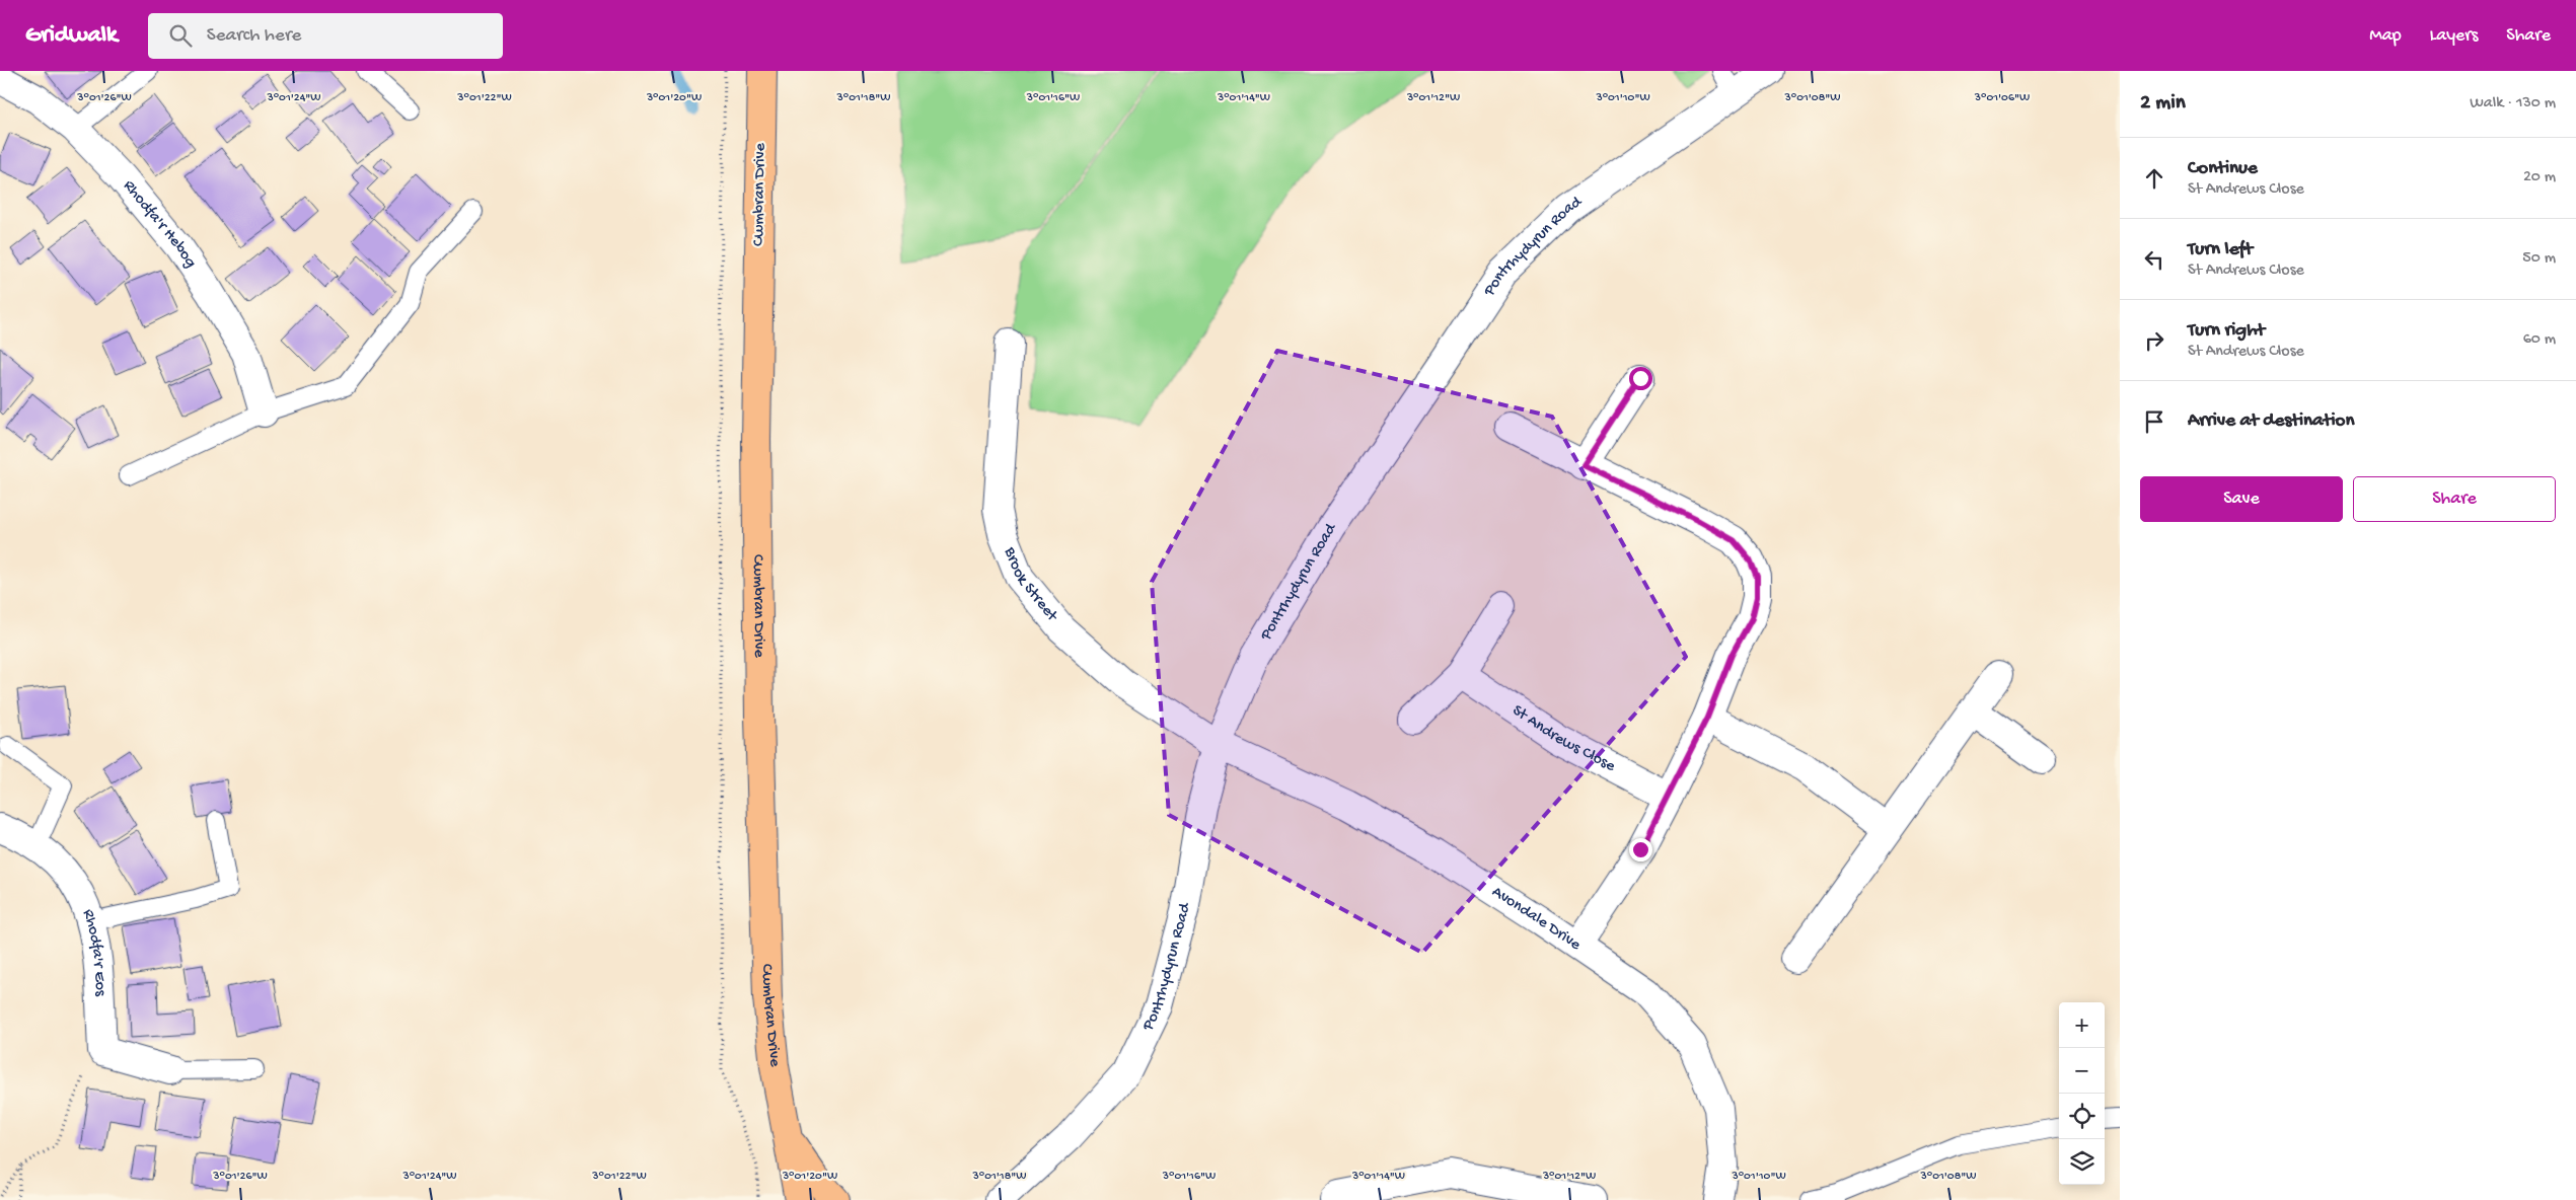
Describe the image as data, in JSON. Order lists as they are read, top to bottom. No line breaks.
{"streets":{"main road":["Cwmbran Drive"],"street":["Rhodfa'r Hebog","Pontrhydyrun Road","Brook Street","St Andrews Close","Avondale Drive","Rhodfa'r Eos"]},"crossings":[["Pontrhydyrun Road","Brook Street"],["Pontrhydyrun Road","Avondale Drive"],["Brook Street","Avondale Drive"]],"page":{"header":"Gridwalk","search":"Search here","nav":["Map","Layers","Share"],"heading":["2 min","Walk · 130 m"],"list":[["Continue","St Andrews Close","20 m"],["Turn left","St Andrews Close","50 m"],["Turn right","St Andrews Close","60 m"],"Arrive at destination"],"buttons":["Save","Share"],"map_buttons":["+","−"]},"coordinates":["3°01'26\"W","3°01'24\"W","3°01'22\"W","3°01'20\"W","3°01'18\"W","3°01'16\"W","3°01'14\"W","3°01'12\"W","3°01'10\"W","3°01'08\"W","3°01'06\"W"]}
